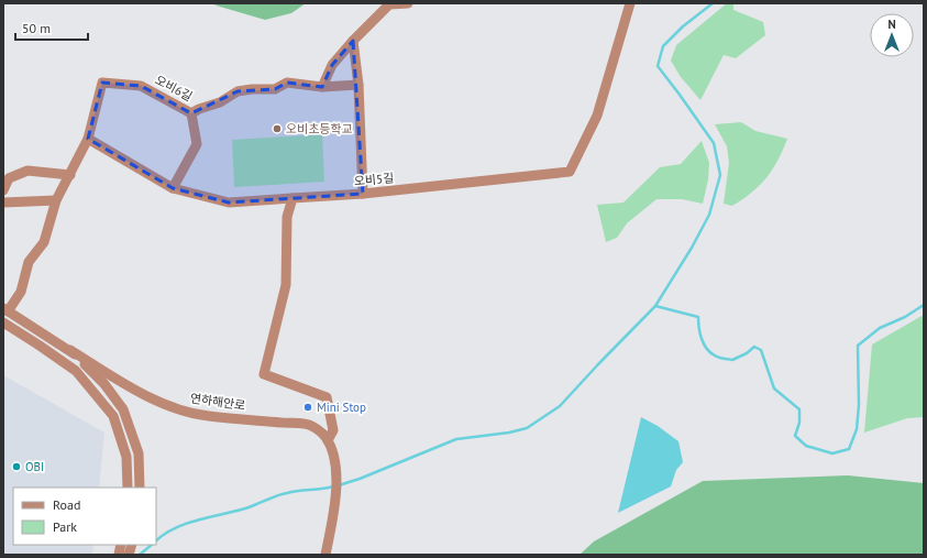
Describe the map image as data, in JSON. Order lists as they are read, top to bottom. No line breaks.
{"streets":{"street":["오비6길","오비5길","연하해안로"]},"crossings":[["오비6길","오비5길"],["오비6길","연하해안로"]],"places":["오비초등학교","Mini Stop","OBI"],"legend":["Road","Park"],"scale_bar":"50 m","north":"top"}
